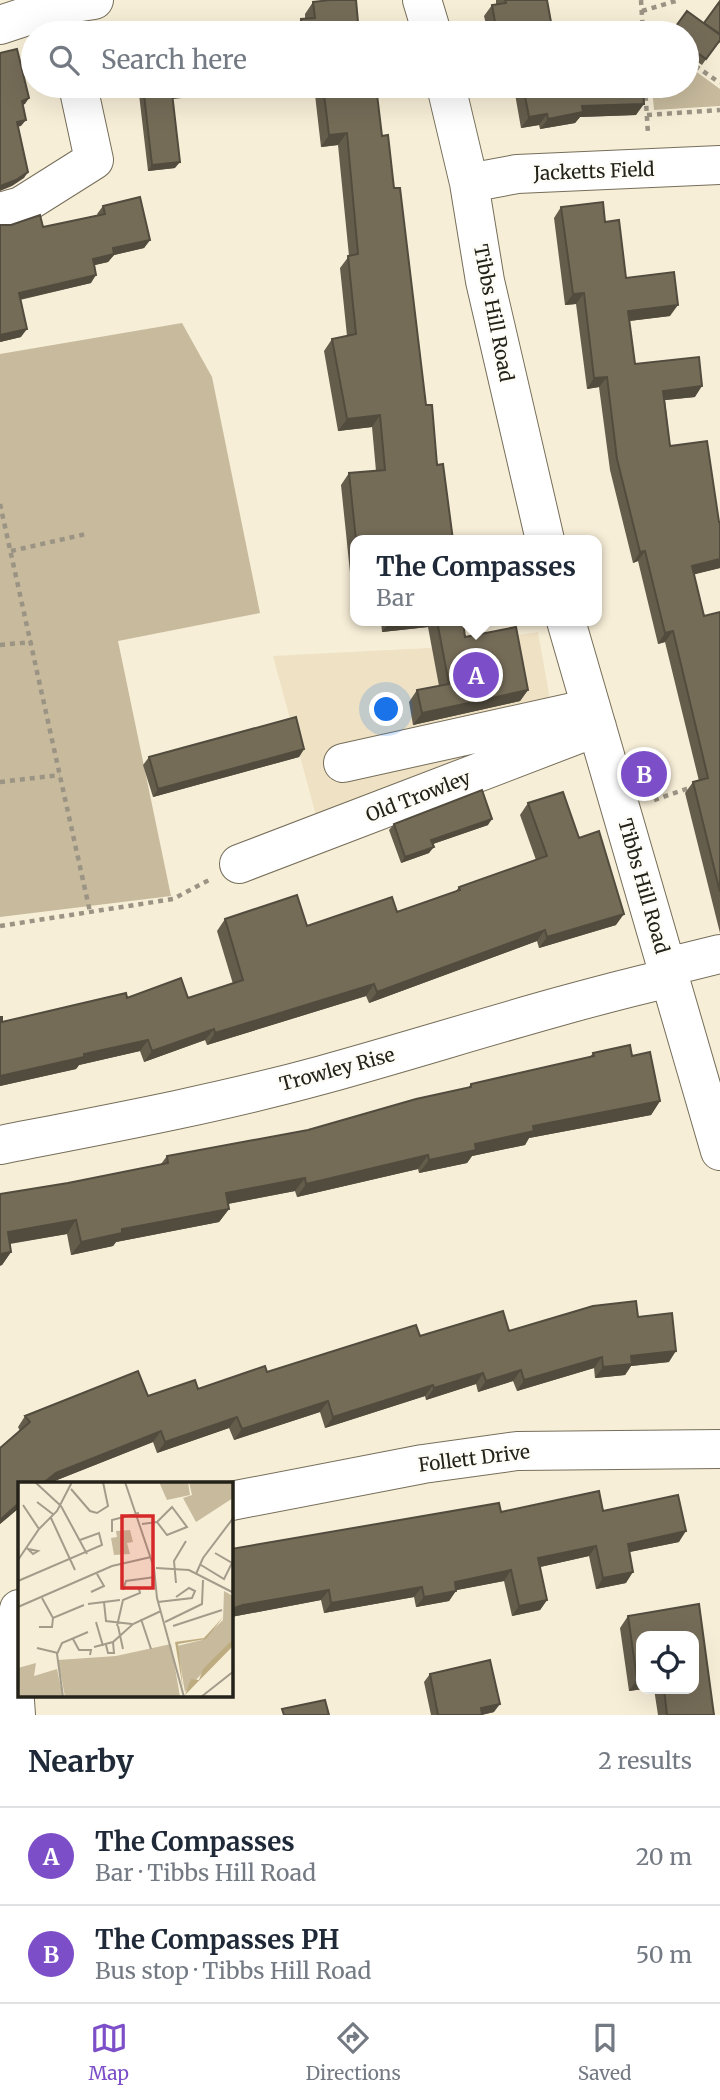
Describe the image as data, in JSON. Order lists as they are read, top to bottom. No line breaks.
{"streets":{"street":["Jacketts Field","Tibbs Hill Road","Old Trowley","Trowley Rise","Follett Drive"]},"crossings":[["Jacketts Field","Tibbs Hill Road"],["Tibbs Hill Road","Old Trowley"],["Tibbs Hill Road","Trowley Rise"]],"page":{"search":"Search here","popup":["The Compasses","Bar"],"pins":["A","B"],"heading":["Nearby","2 results"],"list":[{"mark":"A","name":"The Compasses","note":"Bar · Tibbs Hill Road","value":"20 m"},{"mark":"B","name":"The Compasses PH","note":"Bus stop · Tibbs Hill Road","value":"50 m"}],"nav":["Map","Directions","Saved"]}}
